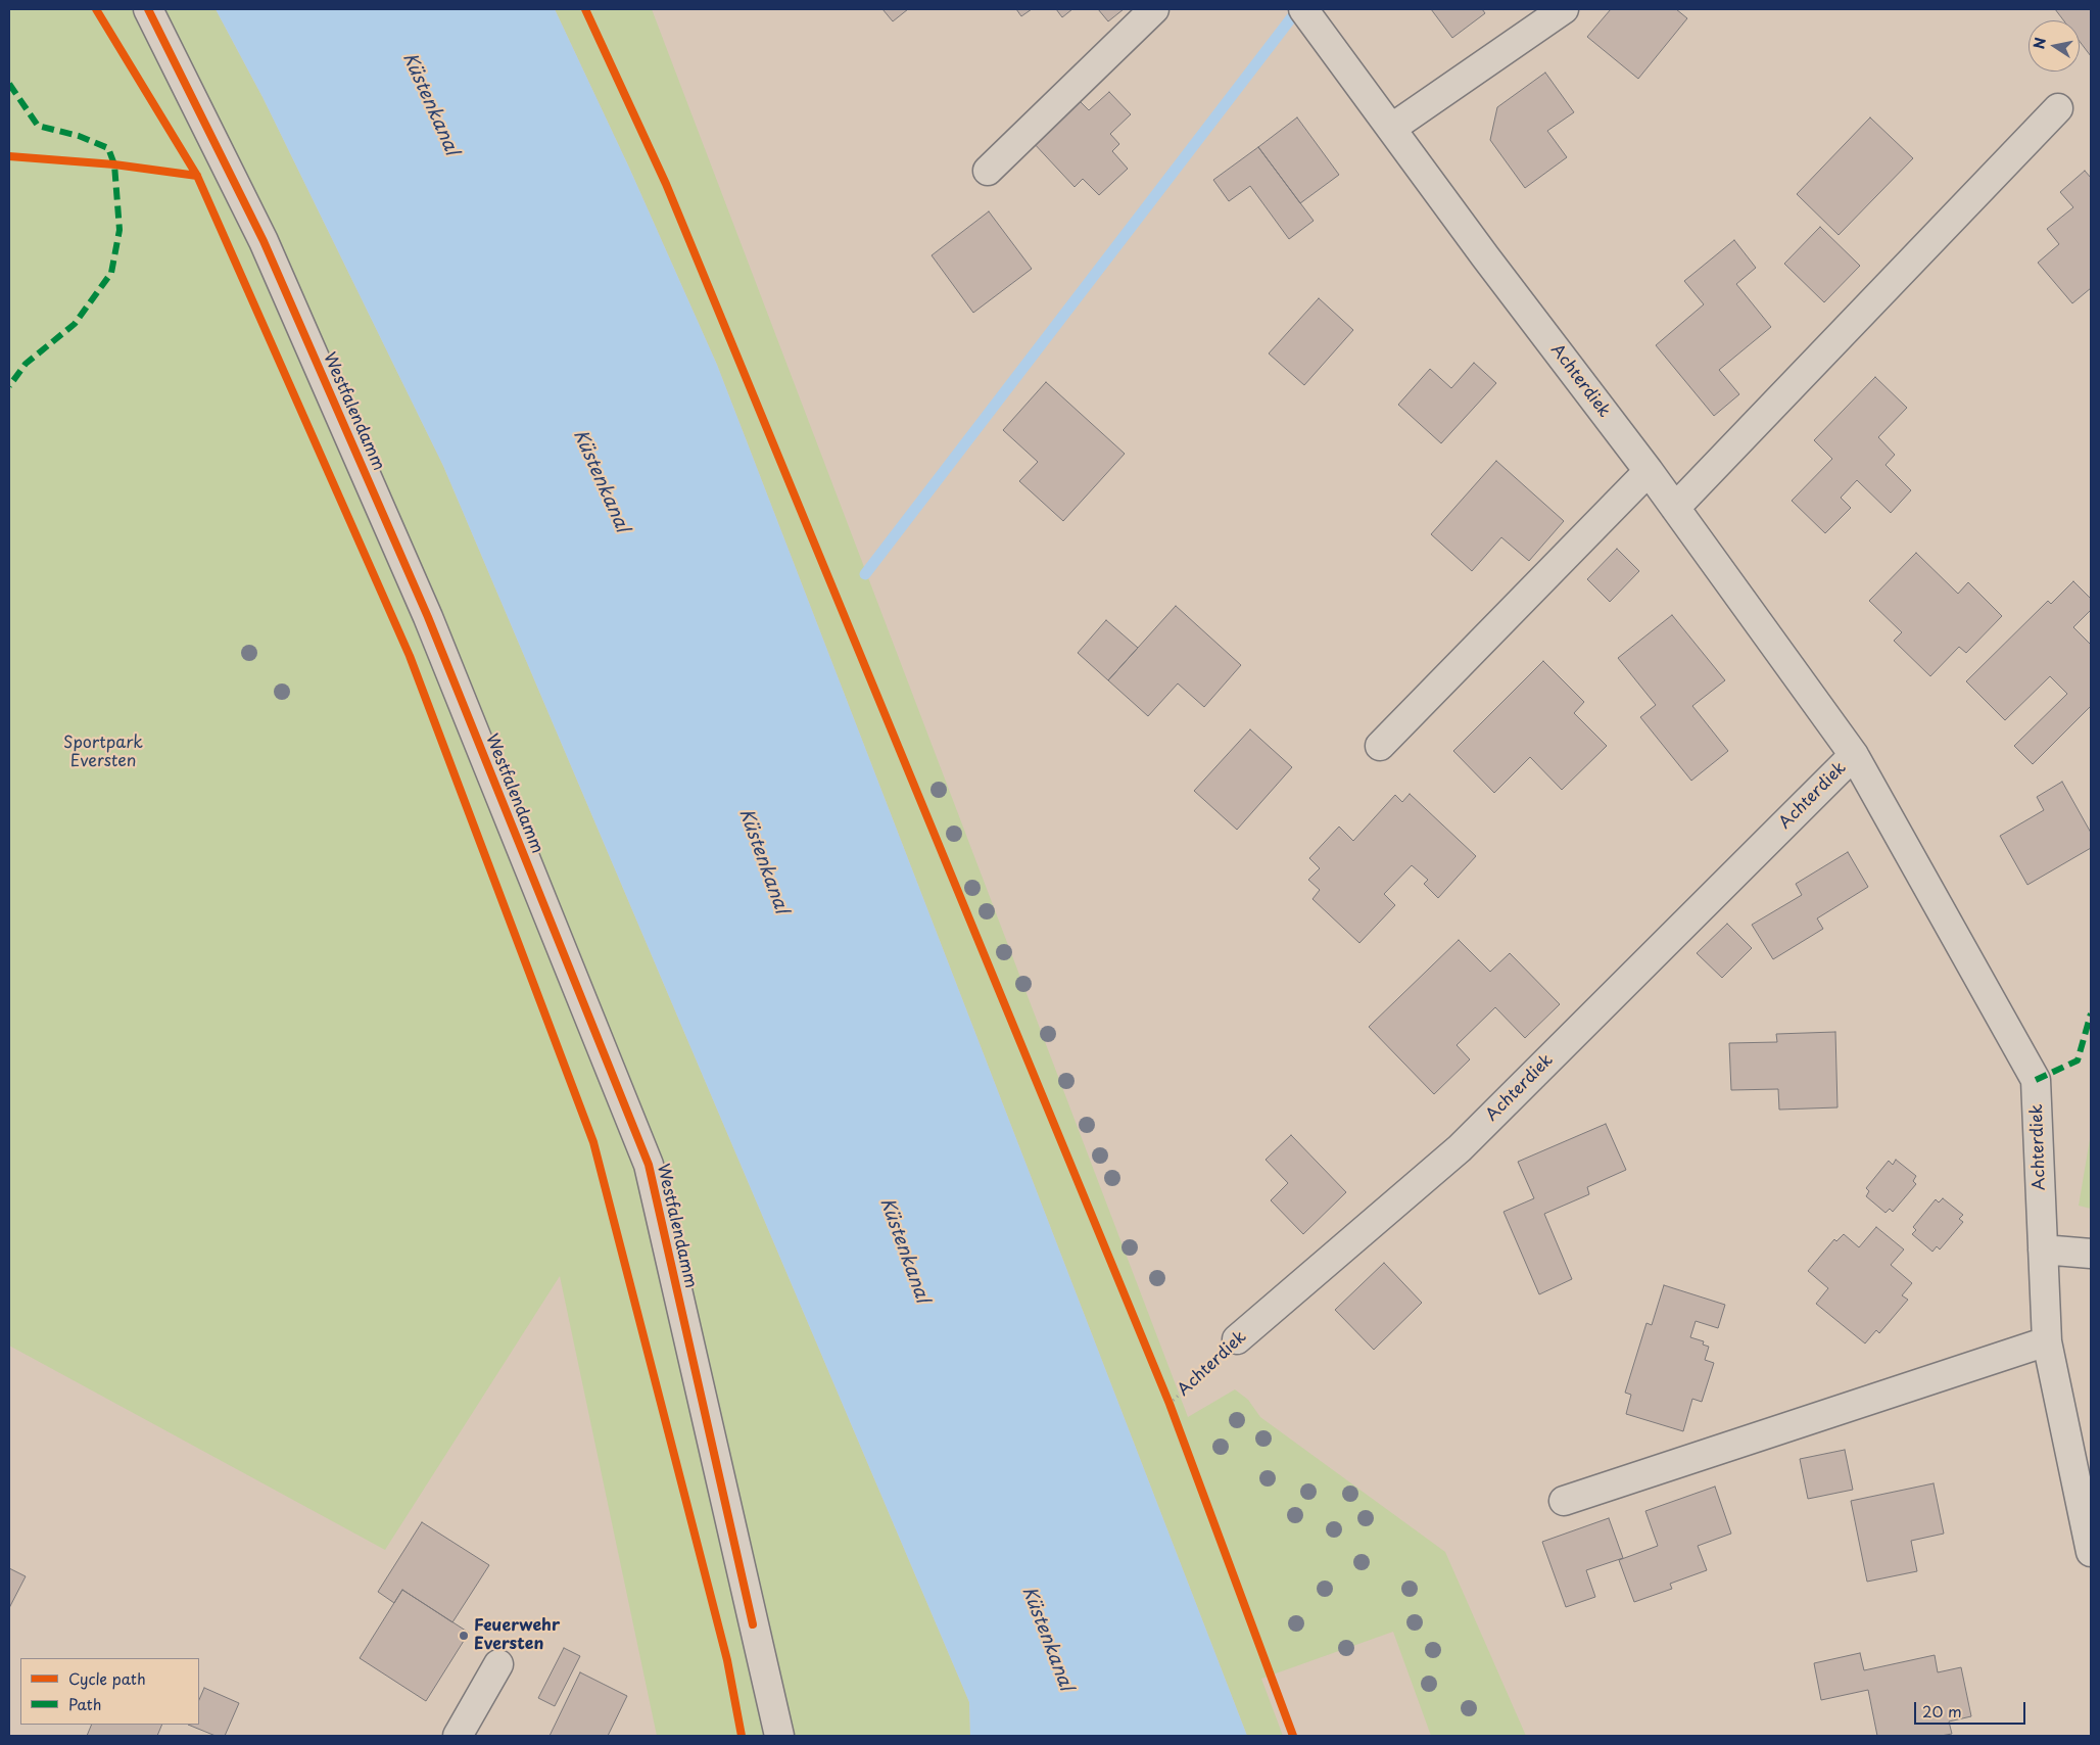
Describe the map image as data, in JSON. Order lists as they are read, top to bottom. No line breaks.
{"streets":{"street":["Achterdiek","Westfalendamm"]},"water":["Küstenkanal"],"parks":["Sportpark Eversten"],"places":["Feuerwehr Eversten"],"legend":["Cycle path","Path"],"scale_bar":"20 m","north":"left"}
